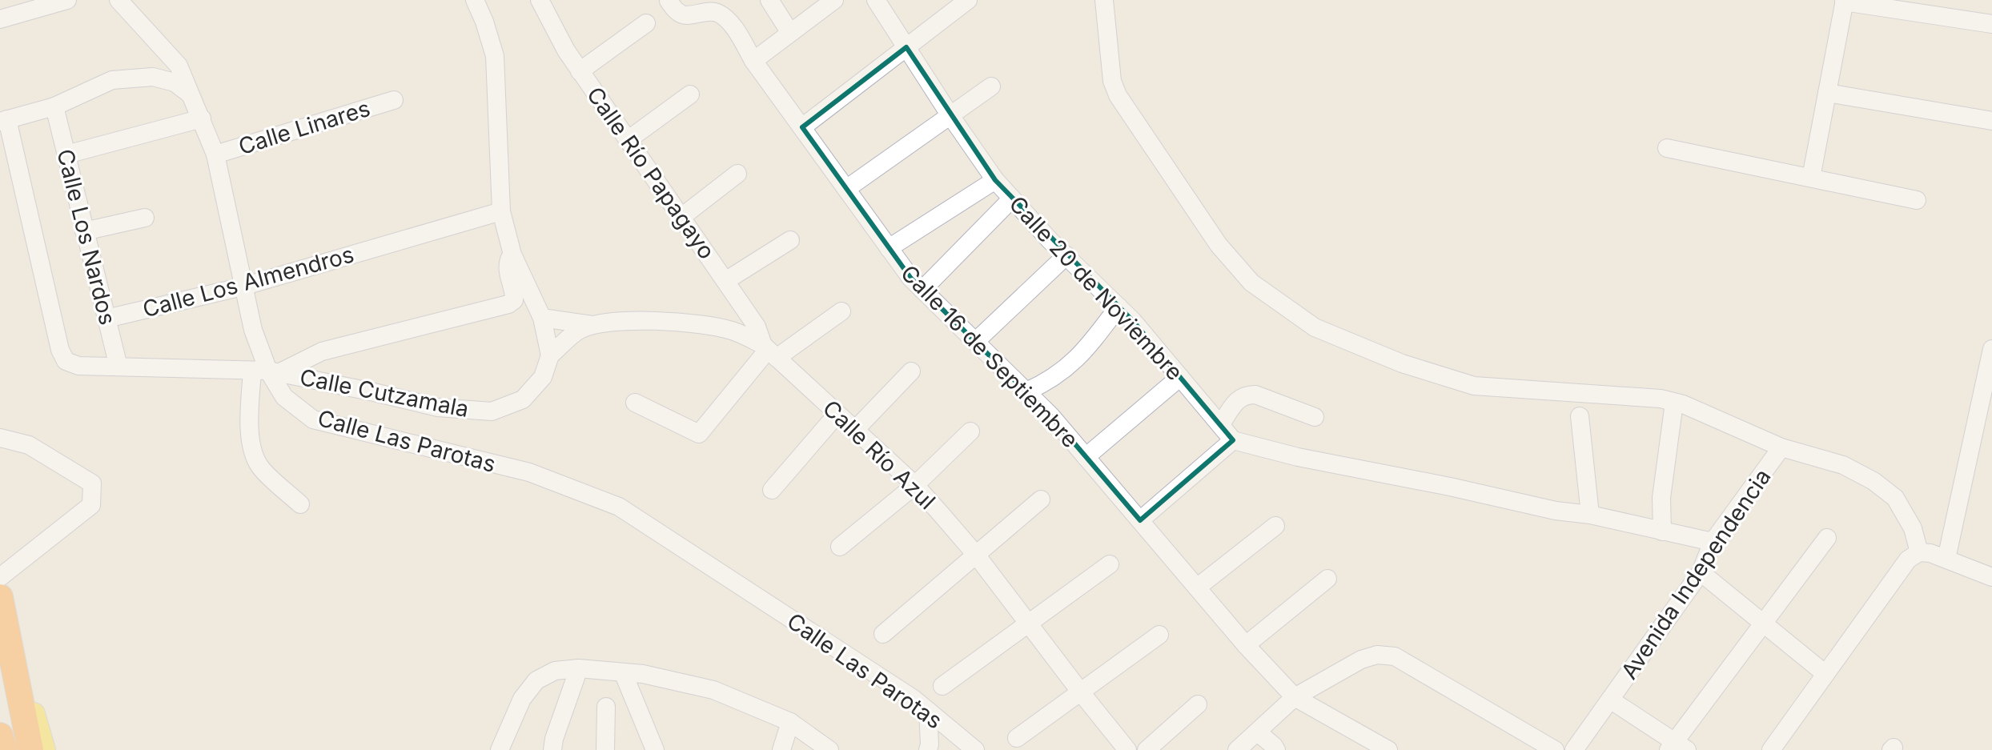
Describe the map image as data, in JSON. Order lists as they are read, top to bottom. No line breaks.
{"streets":{"street":["Calle Linares","Calle Río Papagayo","Calle Los Nardos","Calle Los Almendros","Calle 20 de Noviembre","Calle 16 de Septiembre","Calle Cutzamala","Calle Las Parotas","Calle Río Azul","Avenida Independencia"]},"crossings":[["Calle Linares","Calle Las Parotas"],["Calle Río Papagayo","Calle Río Azul"],["Calle Los Nardos","Calle Los Almendros"],["Calle Los Nardos","Calle Cutzamala"],["Calle Los Almendros","Calle Las Parotas"],["Calle Cutzamala","Calle Las Parotas"],["Calle Cutzamala","Calle Río Azul"]]}
